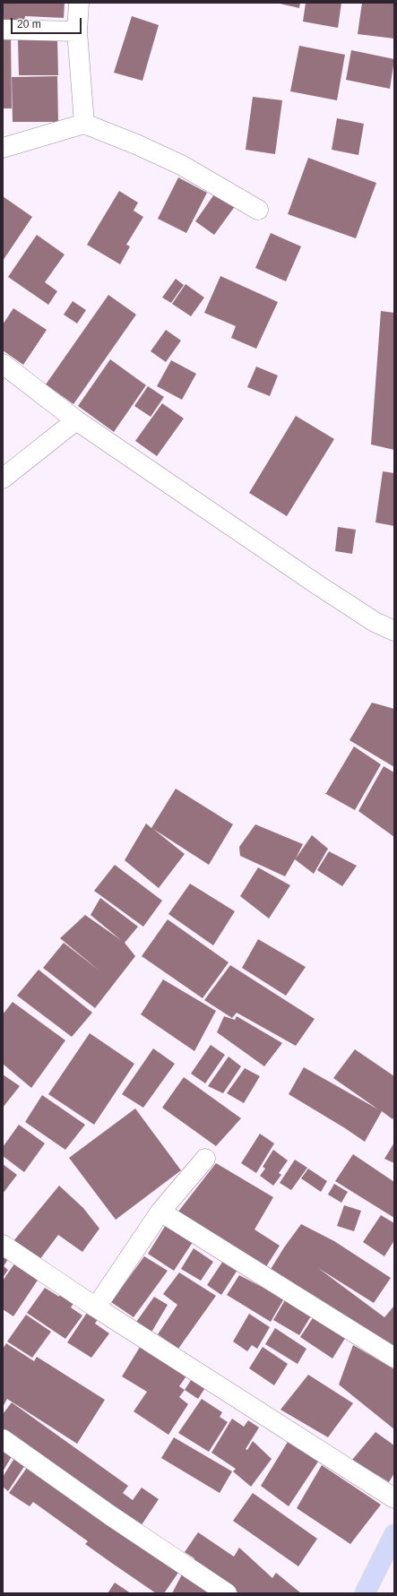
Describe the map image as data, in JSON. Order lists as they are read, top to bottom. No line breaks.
{"scale_bar":"20 m"}
